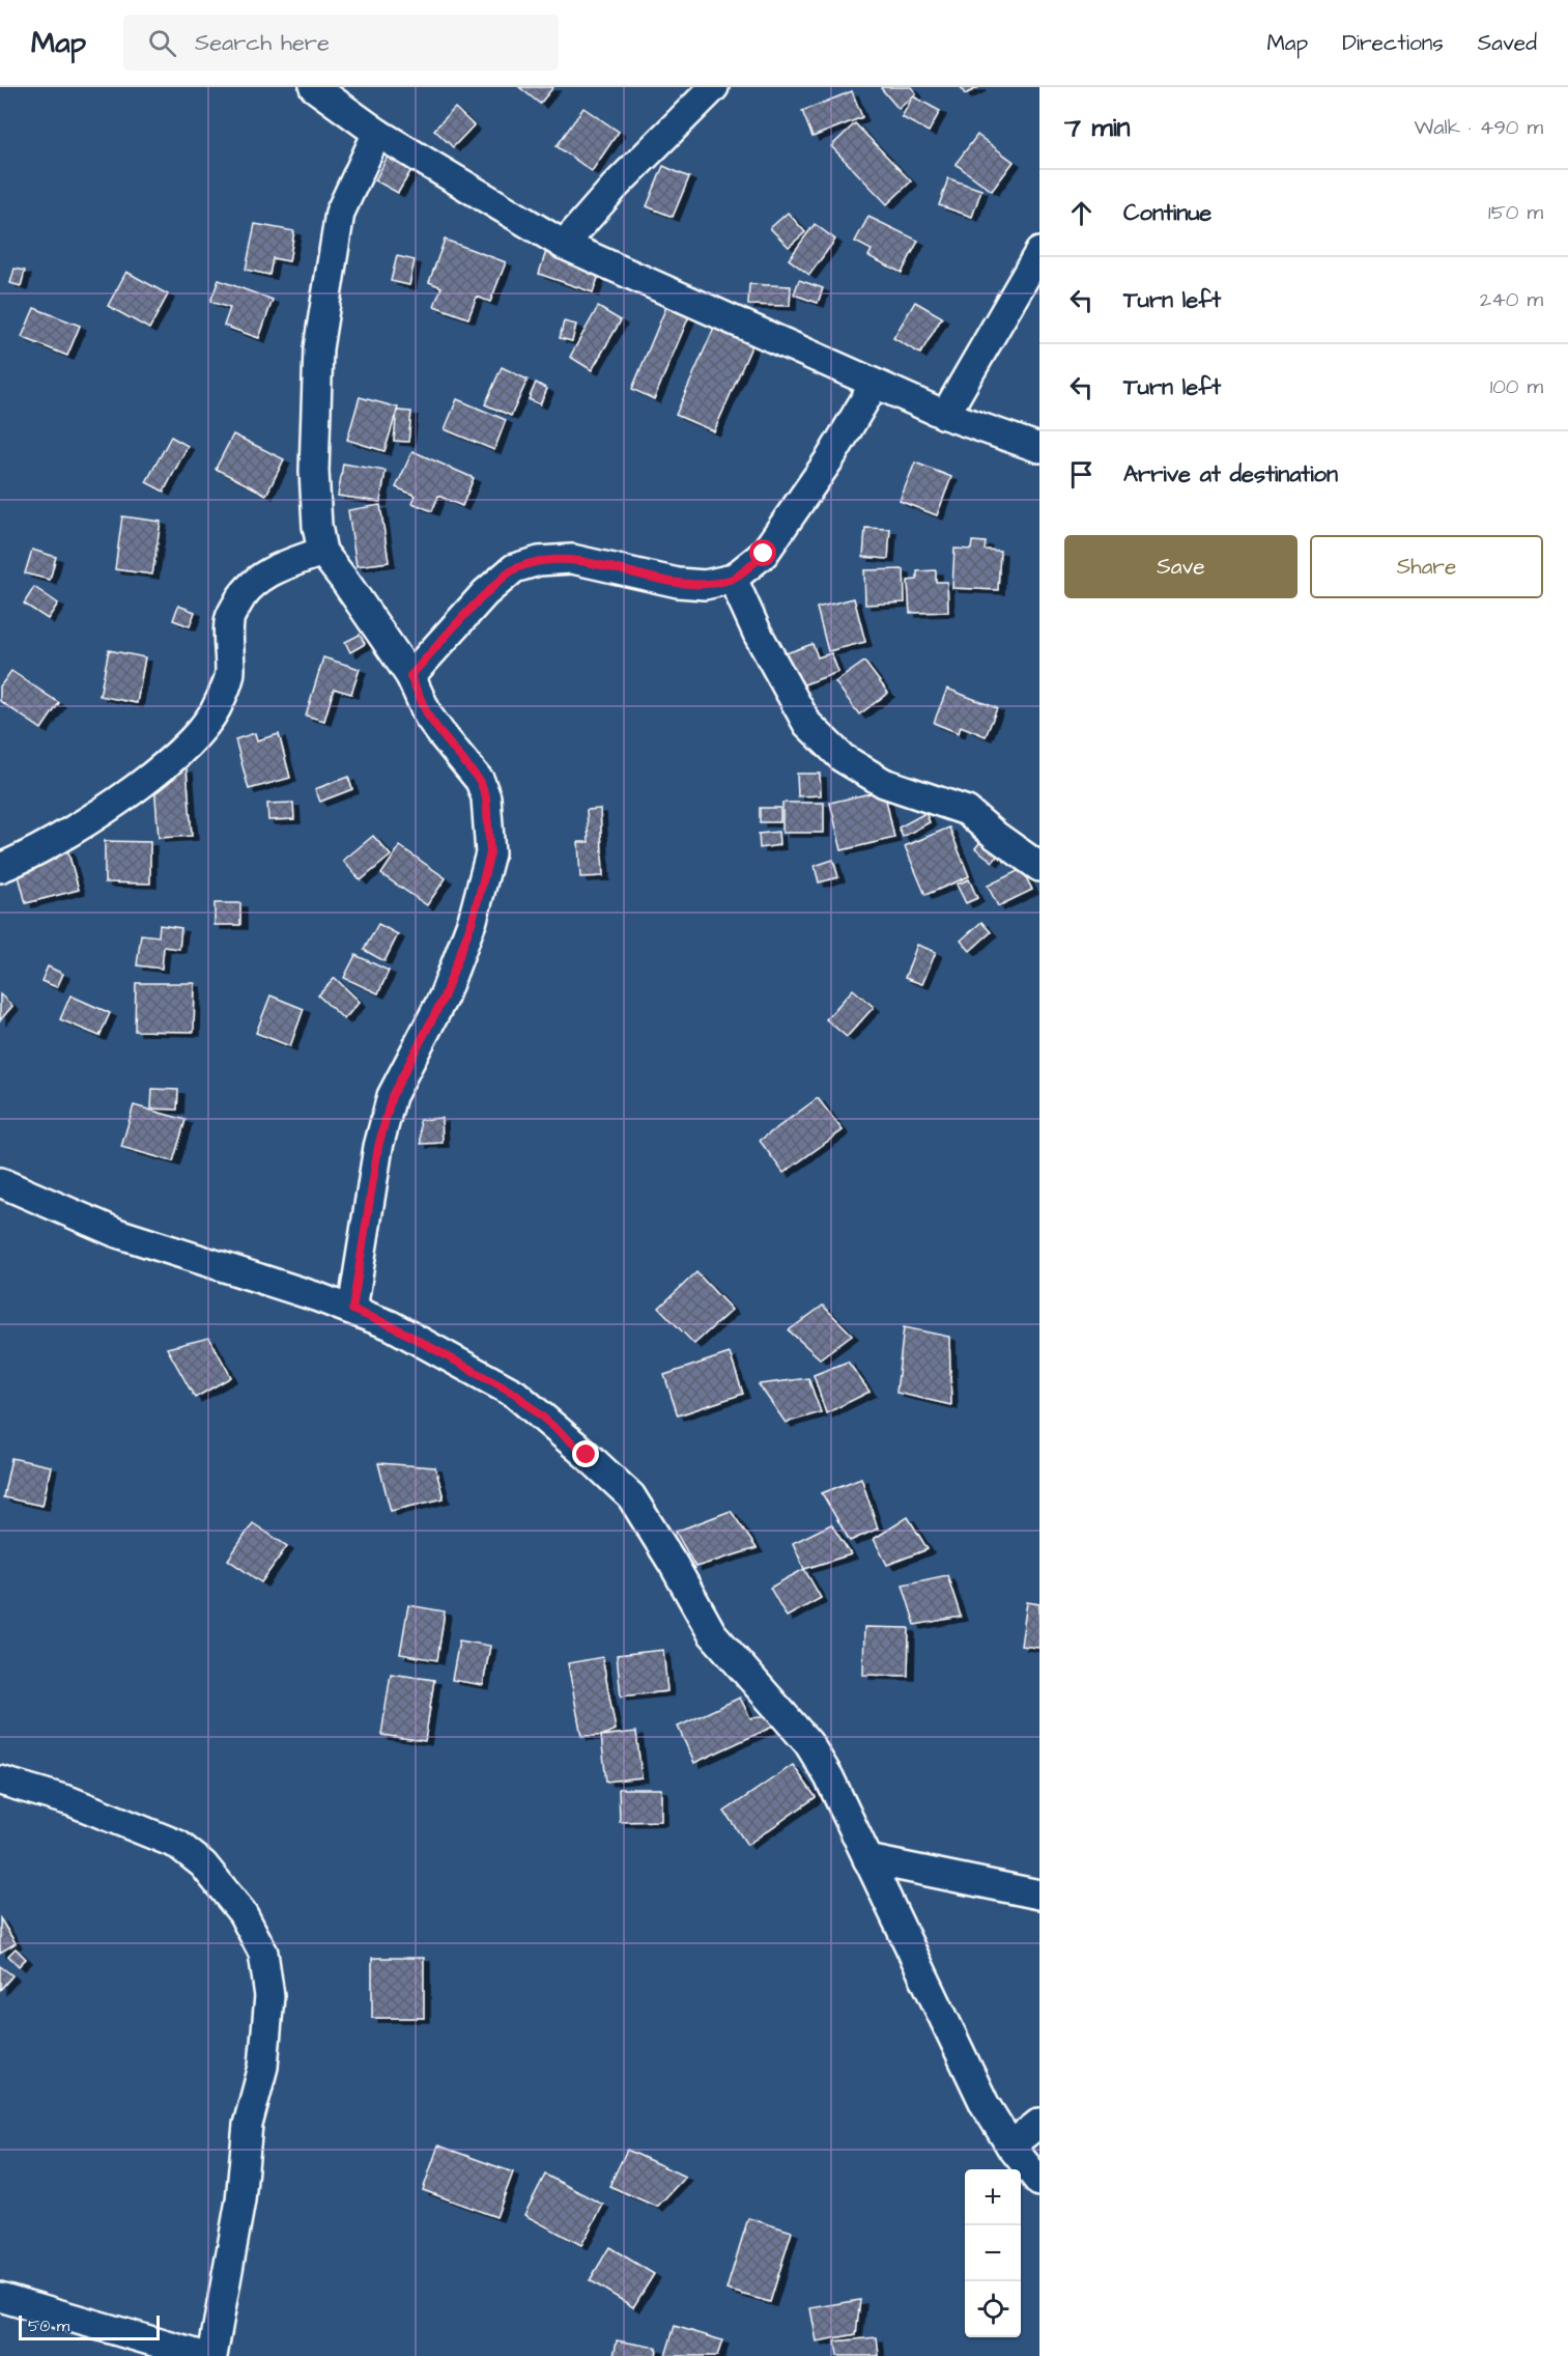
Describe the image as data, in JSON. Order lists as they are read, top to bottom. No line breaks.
{"scale_bar":"50 m","page":{"header":"Map","search":"Search here","nav":["Map","Directions","Saved"],"heading":["7 min","Walk · 490 m"],"list":[["Continue","150 m"],["Turn left","240 m"],["Turn left","100 m"],"Arrive at destination"],"buttons":["Save","Share"],"map_buttons":["+","−"],"scale":"50 m"}}
